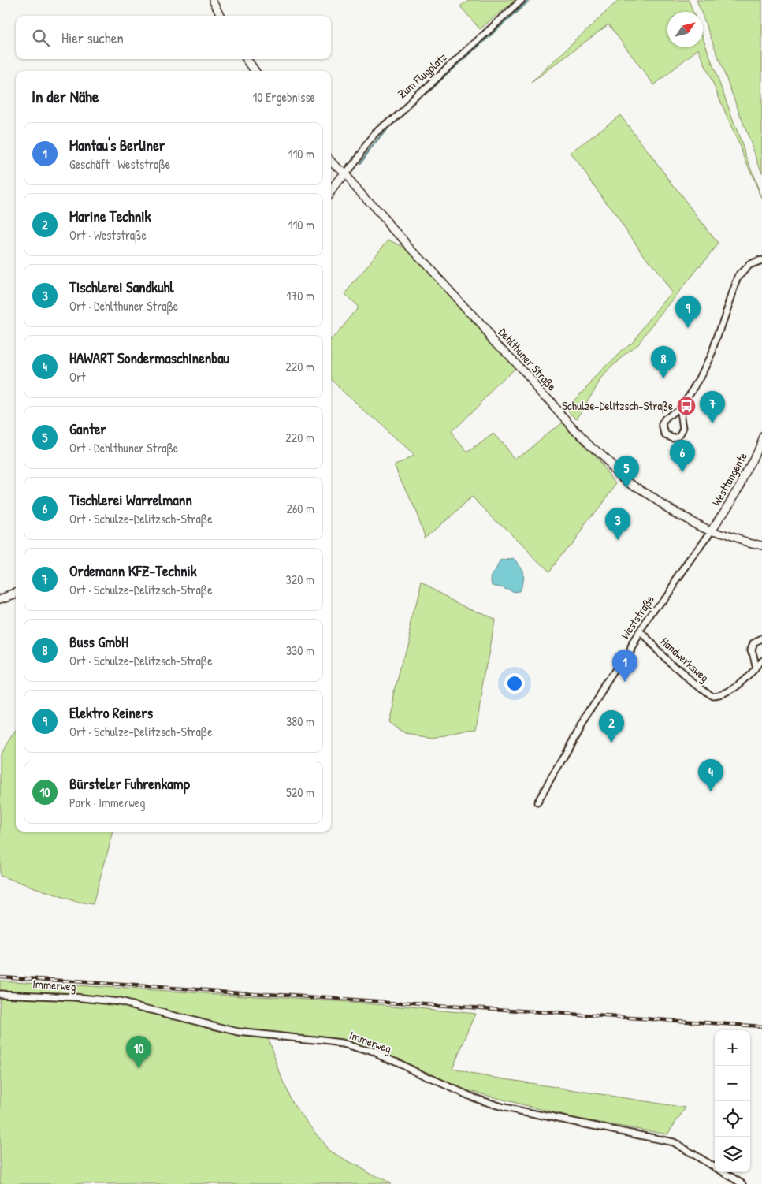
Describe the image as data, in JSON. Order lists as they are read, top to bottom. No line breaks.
{"streets":{"street":["Zum Flugplatz","Dehlthuner Straße","Westtangente","Weststraße","Handwerksweg","Immerweg"]},"crossings":[["Zum Flugplatz","Dehlthuner Straße"],["Dehlthuner Straße","Westtangente"],["Dehlthuner Straße","Weststraße"],["Westtangente","Weststraße"],["Weststraße","Handwerksweg"]],"places":{"bus stop":["Schulze-Delitzsch-Straße"]},"north":"top right","page":{"search":"Hier suchen","heading":["In der Nähe","10 Ergebnisse"],"list":[{"mark":"1","name":"Mantau's Berliner","note":"Geschäft · Weststraße","value":"110 m"},{"mark":"2","name":"Marine Technik","note":"Ort · Weststraße","value":"110 m"},{"mark":"3","name":"Tischlerei Sandkuhl","note":"Ort · Dehlthuner Straße","value":"170 m"},{"mark":"4","name":"HAWART Sondermaschinenbau","note":"Ort","value":"220 m"},{"mark":"5","name":"Ganter","note":"Ort · Dehlthuner Straße","value":"220 m"},{"mark":"6","name":"Tischlerei Warrelmann","note":"Ort · Schulze-Delitzsch-Straße","value":"260 m"},{"mark":"7","name":"Ordemann KFZ-Technik","note":"Ort · Schulze-Delitzsch-Straße","value":"320 m"},{"mark":"8","name":"Buss GmbH","note":"Ort · Schulze-Delitzsch-Straße","value":"330 m"},{"mark":"9","name":"Elektro Reiners","note":"Ort · Schulze-Delitzsch-Straße","value":"380 m"},{"mark":"10","name":"Bürsteler Fuhrenkamp","note":"Park · Immerweg","value":"520 m"}],"pins":["9","8","7","6","5","3","1","2","4","10"],"map_buttons":["+","−"]}}
